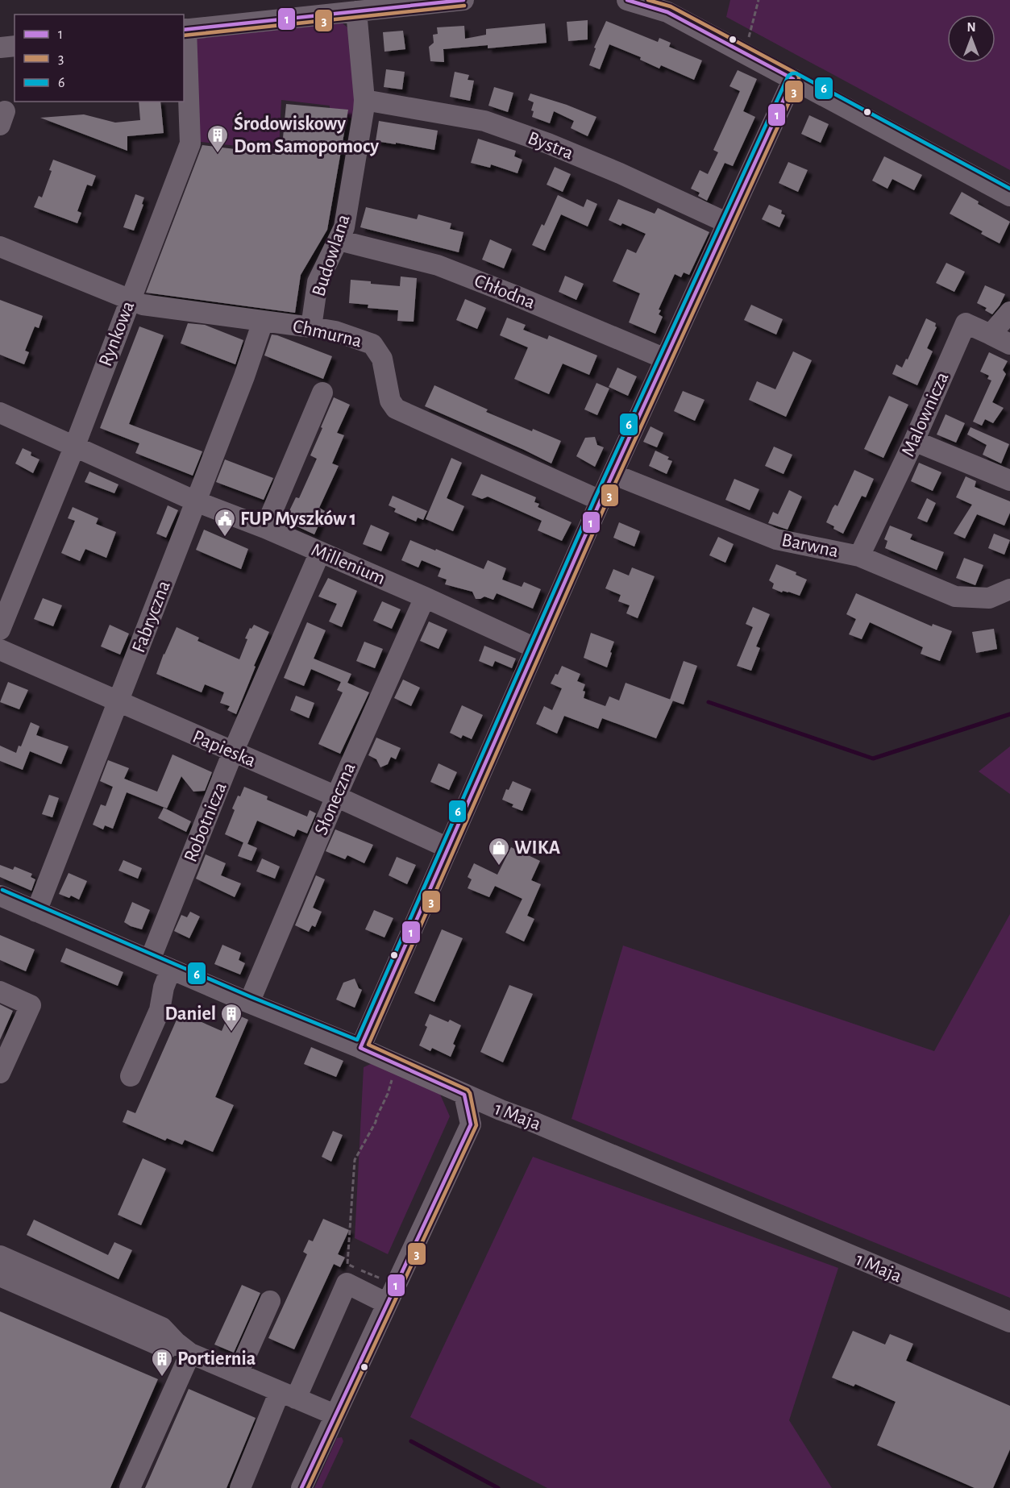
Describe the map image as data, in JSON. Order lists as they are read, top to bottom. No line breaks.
{"streets":{"street":["Bystra","Budowlana","Chłodna","Rynkowa","Chmurna","Malownicza","Barwna","Millenium","Fabryczna","Papieska","Słoneczna","Robotnicza","1 Maja"]},"crossings":[["Bystra","Budowlana"],["Budowlana","Chłodna"],["Budowlana","Chmurna"],["Rynkowa","Chmurna"],["Rynkowa","Millenium"],["Chmurna","Fabryczna"],["Malownicza","Barwna"],["Millenium","Fabryczna"],["Millenium","Słoneczna"],["Millenium","Robotnicza"],["Fabryczna","Papieska"],["Fabryczna","1 Maja"],["Papieska","Słoneczna"],["Papieska","Robotnicza"],["Słoneczna","1 Maja"],["Robotnicza","1 Maja"]],"places":{"building":["Środowiskowy Dom Samopomocy","Daniel","Portiernia"],"public building":["FUP Myszków 1"],"shop":["WIKA"]},"lines":["transit line 1","transit line 3","transit line 6"],"legend":["1","3","6"],"north":"top"}
